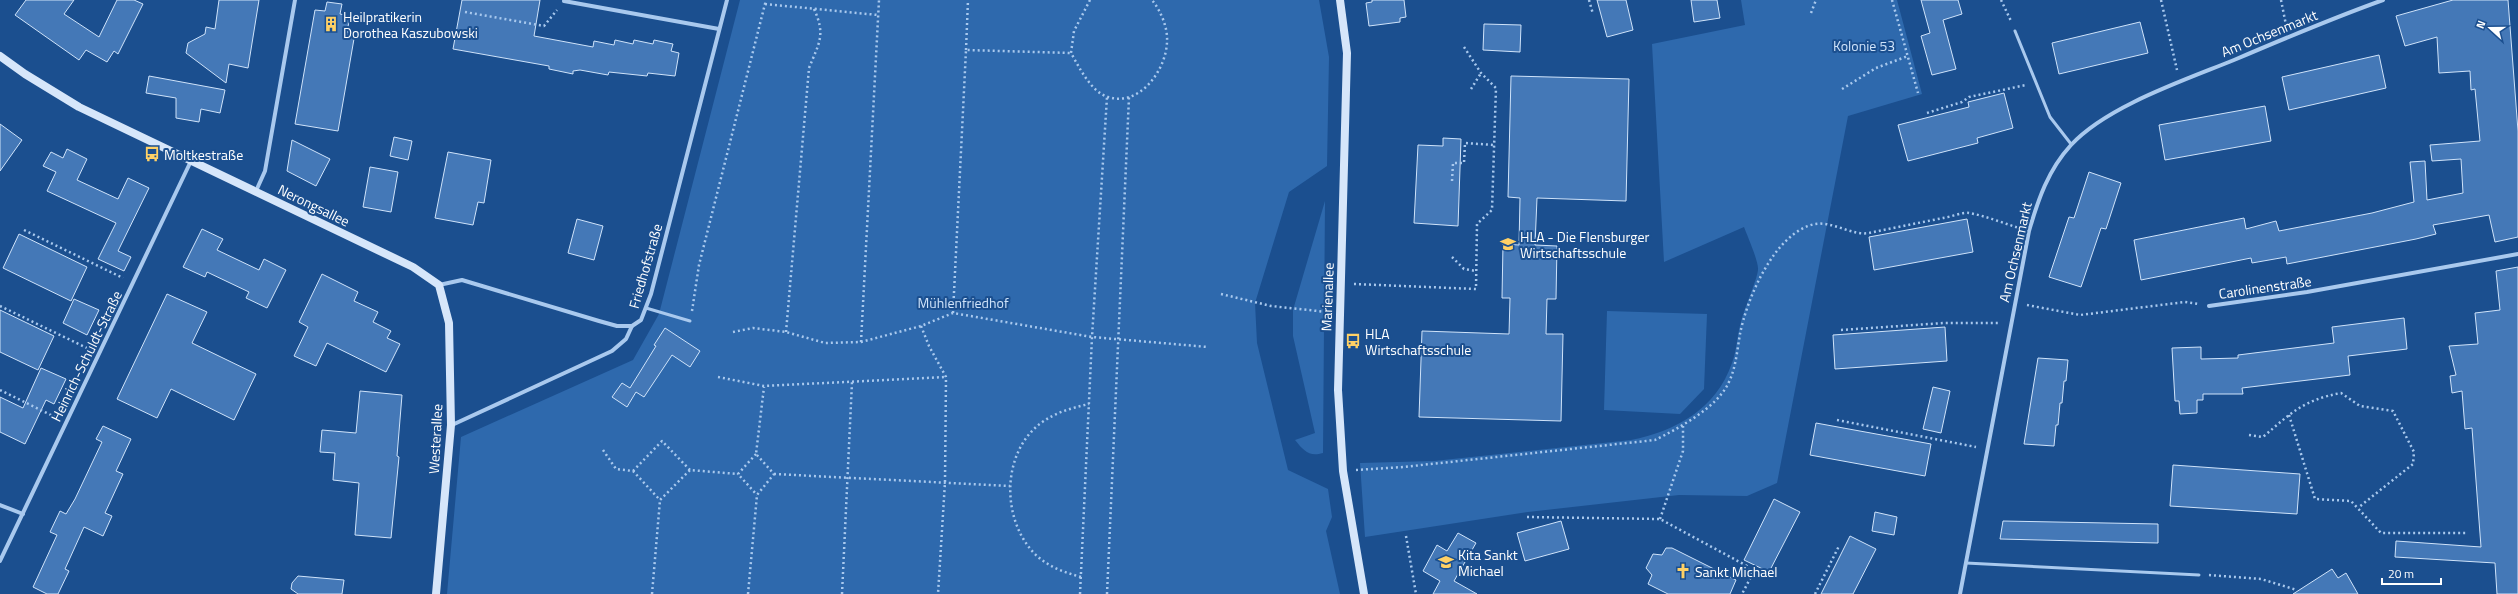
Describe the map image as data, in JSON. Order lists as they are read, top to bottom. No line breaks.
{"streets":{"street":["Am Ochsenmarkt","Nerongsallee","Friedhofstraße","Carolinenstraße","Marienallee","Heinrich-Schuldt-Straße","Westerallee"]},"crossings":[["Am Ochsenmarkt","Carolinenstraße"],["Nerongsallee","Heinrich-Schuldt-Straße"],["Nerongsallee","Westerallee"],["Friedhofstraße","Westerallee"]],"parks":["Kolonie 53","Mühlenfriedhof"],"places":{"building":["Heilpratikerin Dorothea Kaszubowski"],"bus stop":["Moltkestraße","HLA Wirtschaftsschule"],"school or university":["HLA - Die Flensburger Wirtschaftsschule","Kita Sankt Michael"],"church":["Sankt Michael"]},"scale_bar":"20 m","north":"left"}
